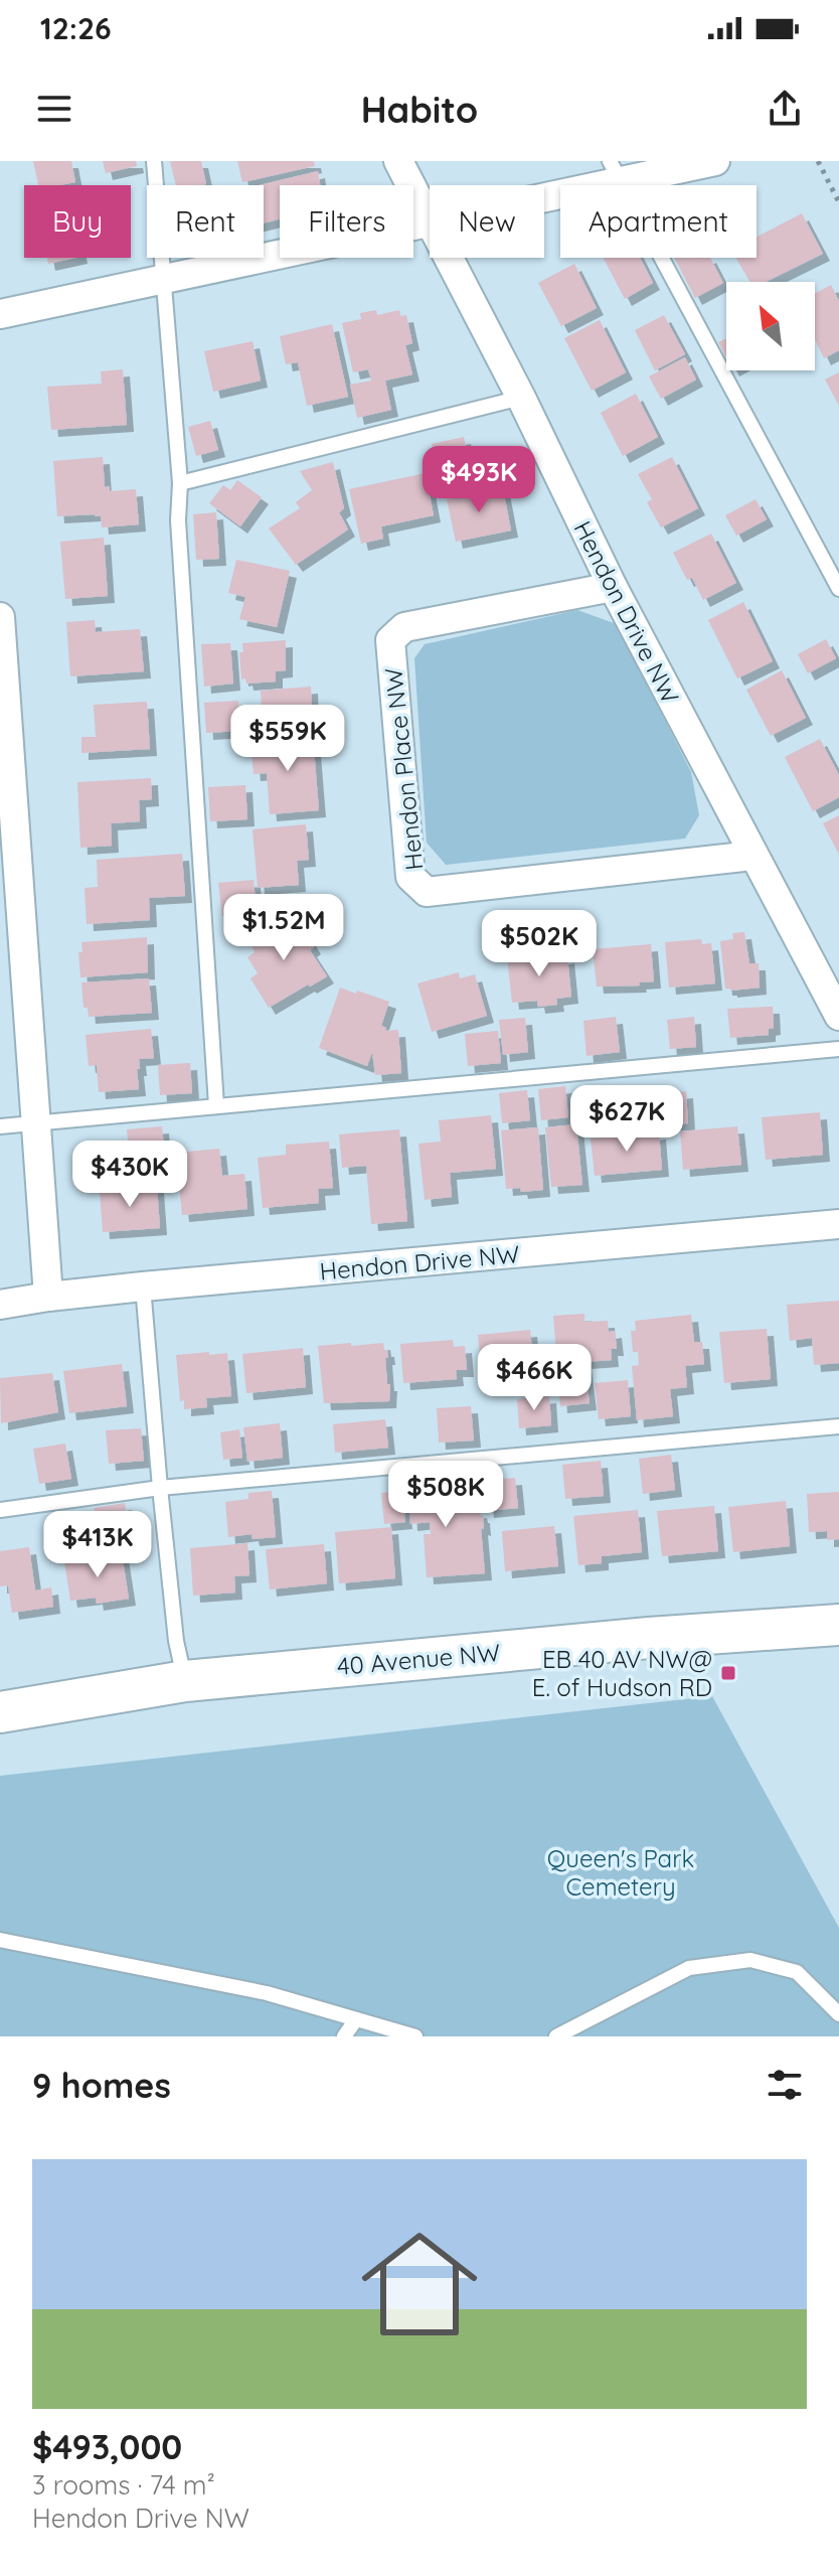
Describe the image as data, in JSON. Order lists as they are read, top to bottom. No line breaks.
{"streets":{"street":["Hendon Drive NW","Hendon Place NW","40 Avenue NW"]},"crossings":[["Hendon Drive NW","Hendon Place NW"]],"parks":["Queen's Park Cemetery"],"places":{"transit":["EB 40 AV NW@ E. of Hudson RD"]},"north":"top left","page":{"status":"12:26","header":"Habito","chip":["Buy","Rent","Filters","New","Apartment"],"price":["$493K","$559K","$1.52M","$502K","$627K","$430K","$466K","$508K","$413K"],"heading":"9 homes","list":[{"name":"$493,000","note":"3 rooms · 74 m² · Hendon Drive NW"}]}}
